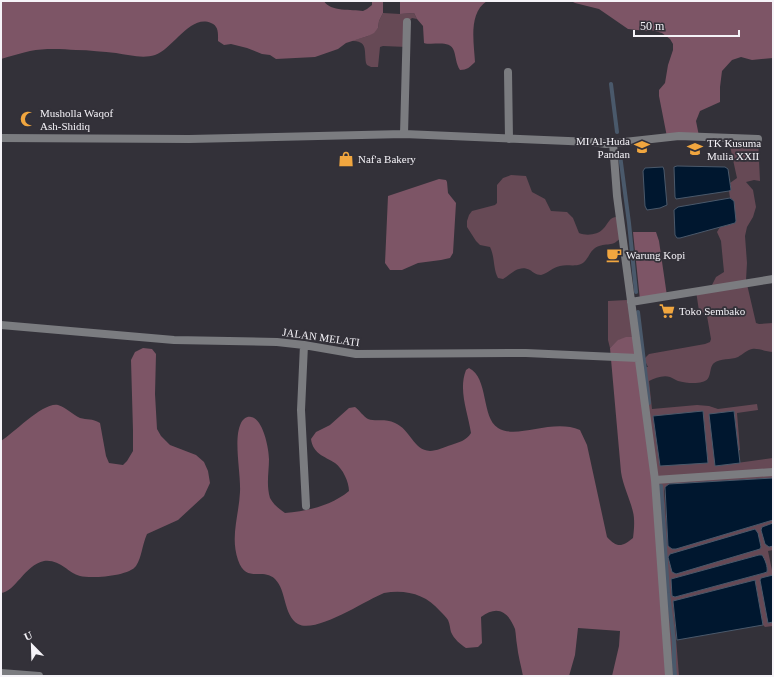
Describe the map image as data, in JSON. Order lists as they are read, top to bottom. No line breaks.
{"streets":{"street":["JALAN MELATI"]},"places":{"mosque":["Musholla Waqof Ash-Shidiq"],"school or university":["MI Al-Huda Pandan","TK Kusuma Mulia XXII"],"shop":["Naf'a Bakery"],"cafe":["Warung Kopi"],"supermarket":["Toko Sembako"]},"scale_bar":"50 m","north":"top left"}
